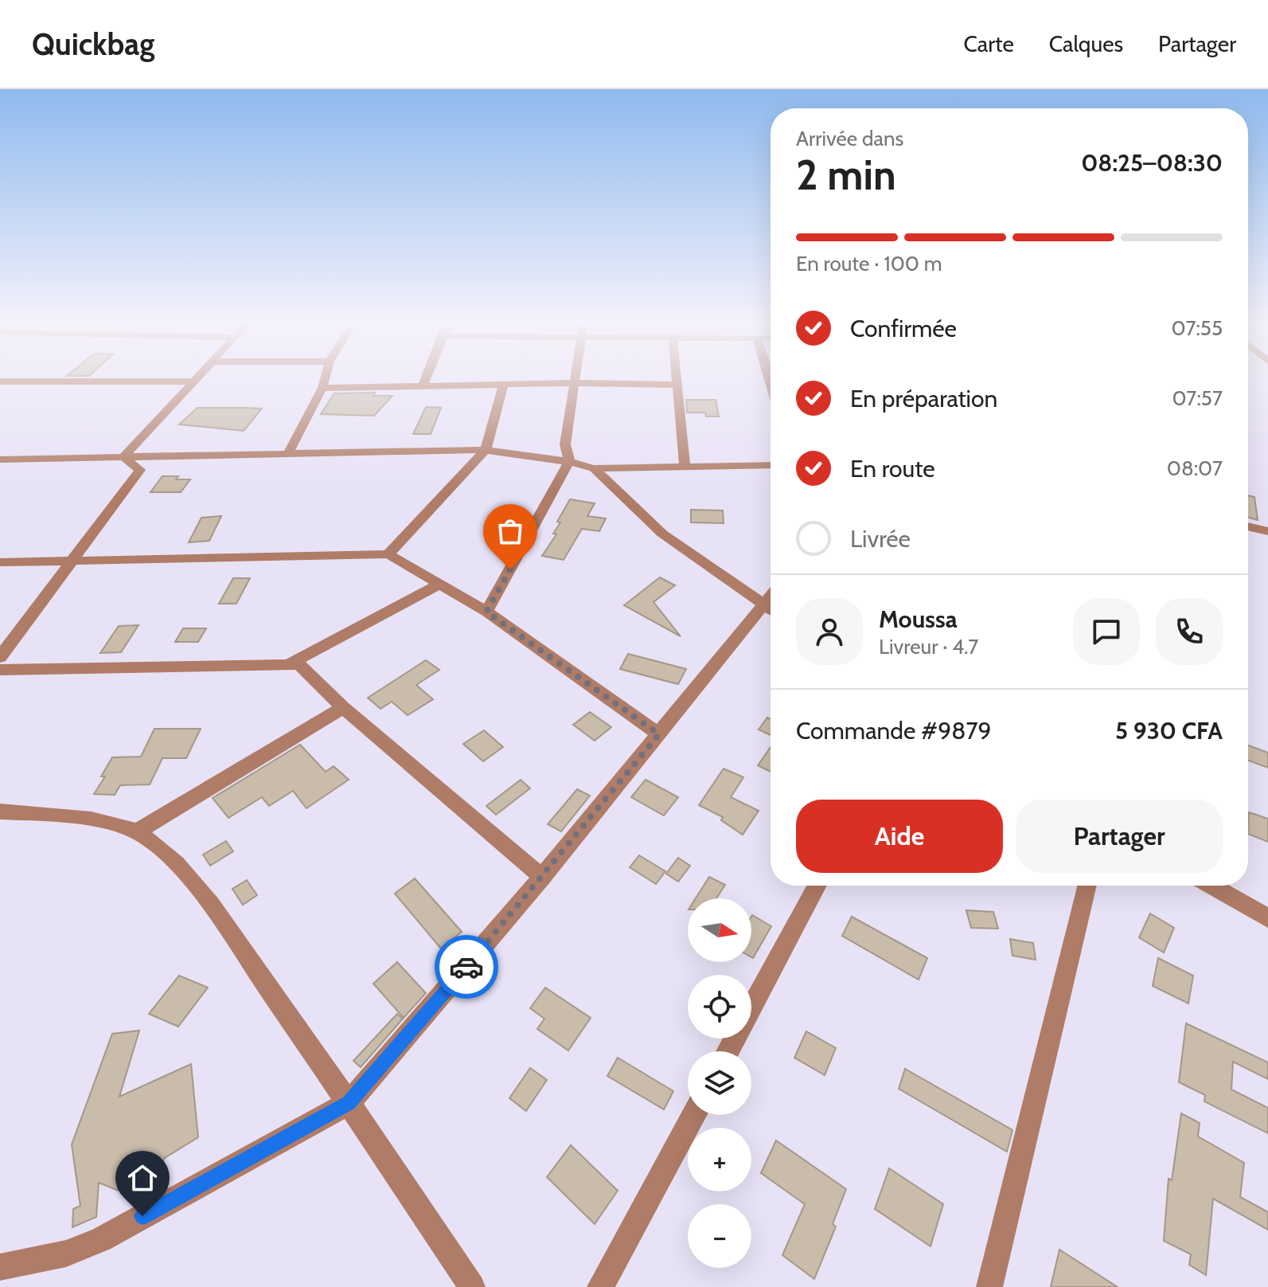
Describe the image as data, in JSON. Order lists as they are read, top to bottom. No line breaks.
{"north":"right","page":{"header":"Quickbag","nav":["Carte","Calques","Partager"],"heading":["2 min","Arrivée dans","08:25–08:30"],"panel":["Moussa","Livreur · 4.7","Commande #9879","5 930 CFA"],"bar":"En route · 100 m","list":[["Confirmée","07:55"],["En préparation","07:57"],["En route","08:07"],"Livrée"],"buttons":["Aide","Partager"],"map_buttons":["+","−"]}}
